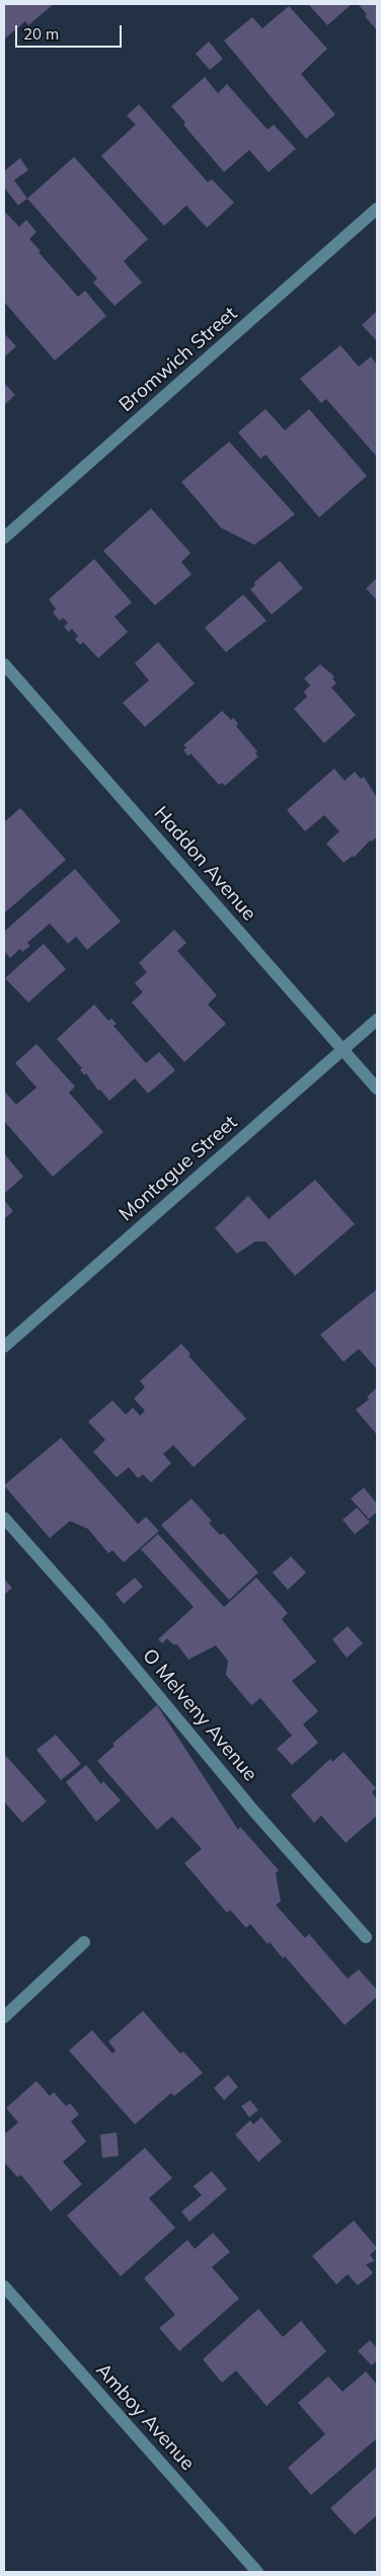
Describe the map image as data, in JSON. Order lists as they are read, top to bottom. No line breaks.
{"streets":{"street":["Bromwich Street","Haddon Avenue","Montague Street","O Melveny Avenue","Amboy Avenue"]},"crossings":[["Haddon Avenue","Montague Street"]],"scale_bar":"20 m"}
